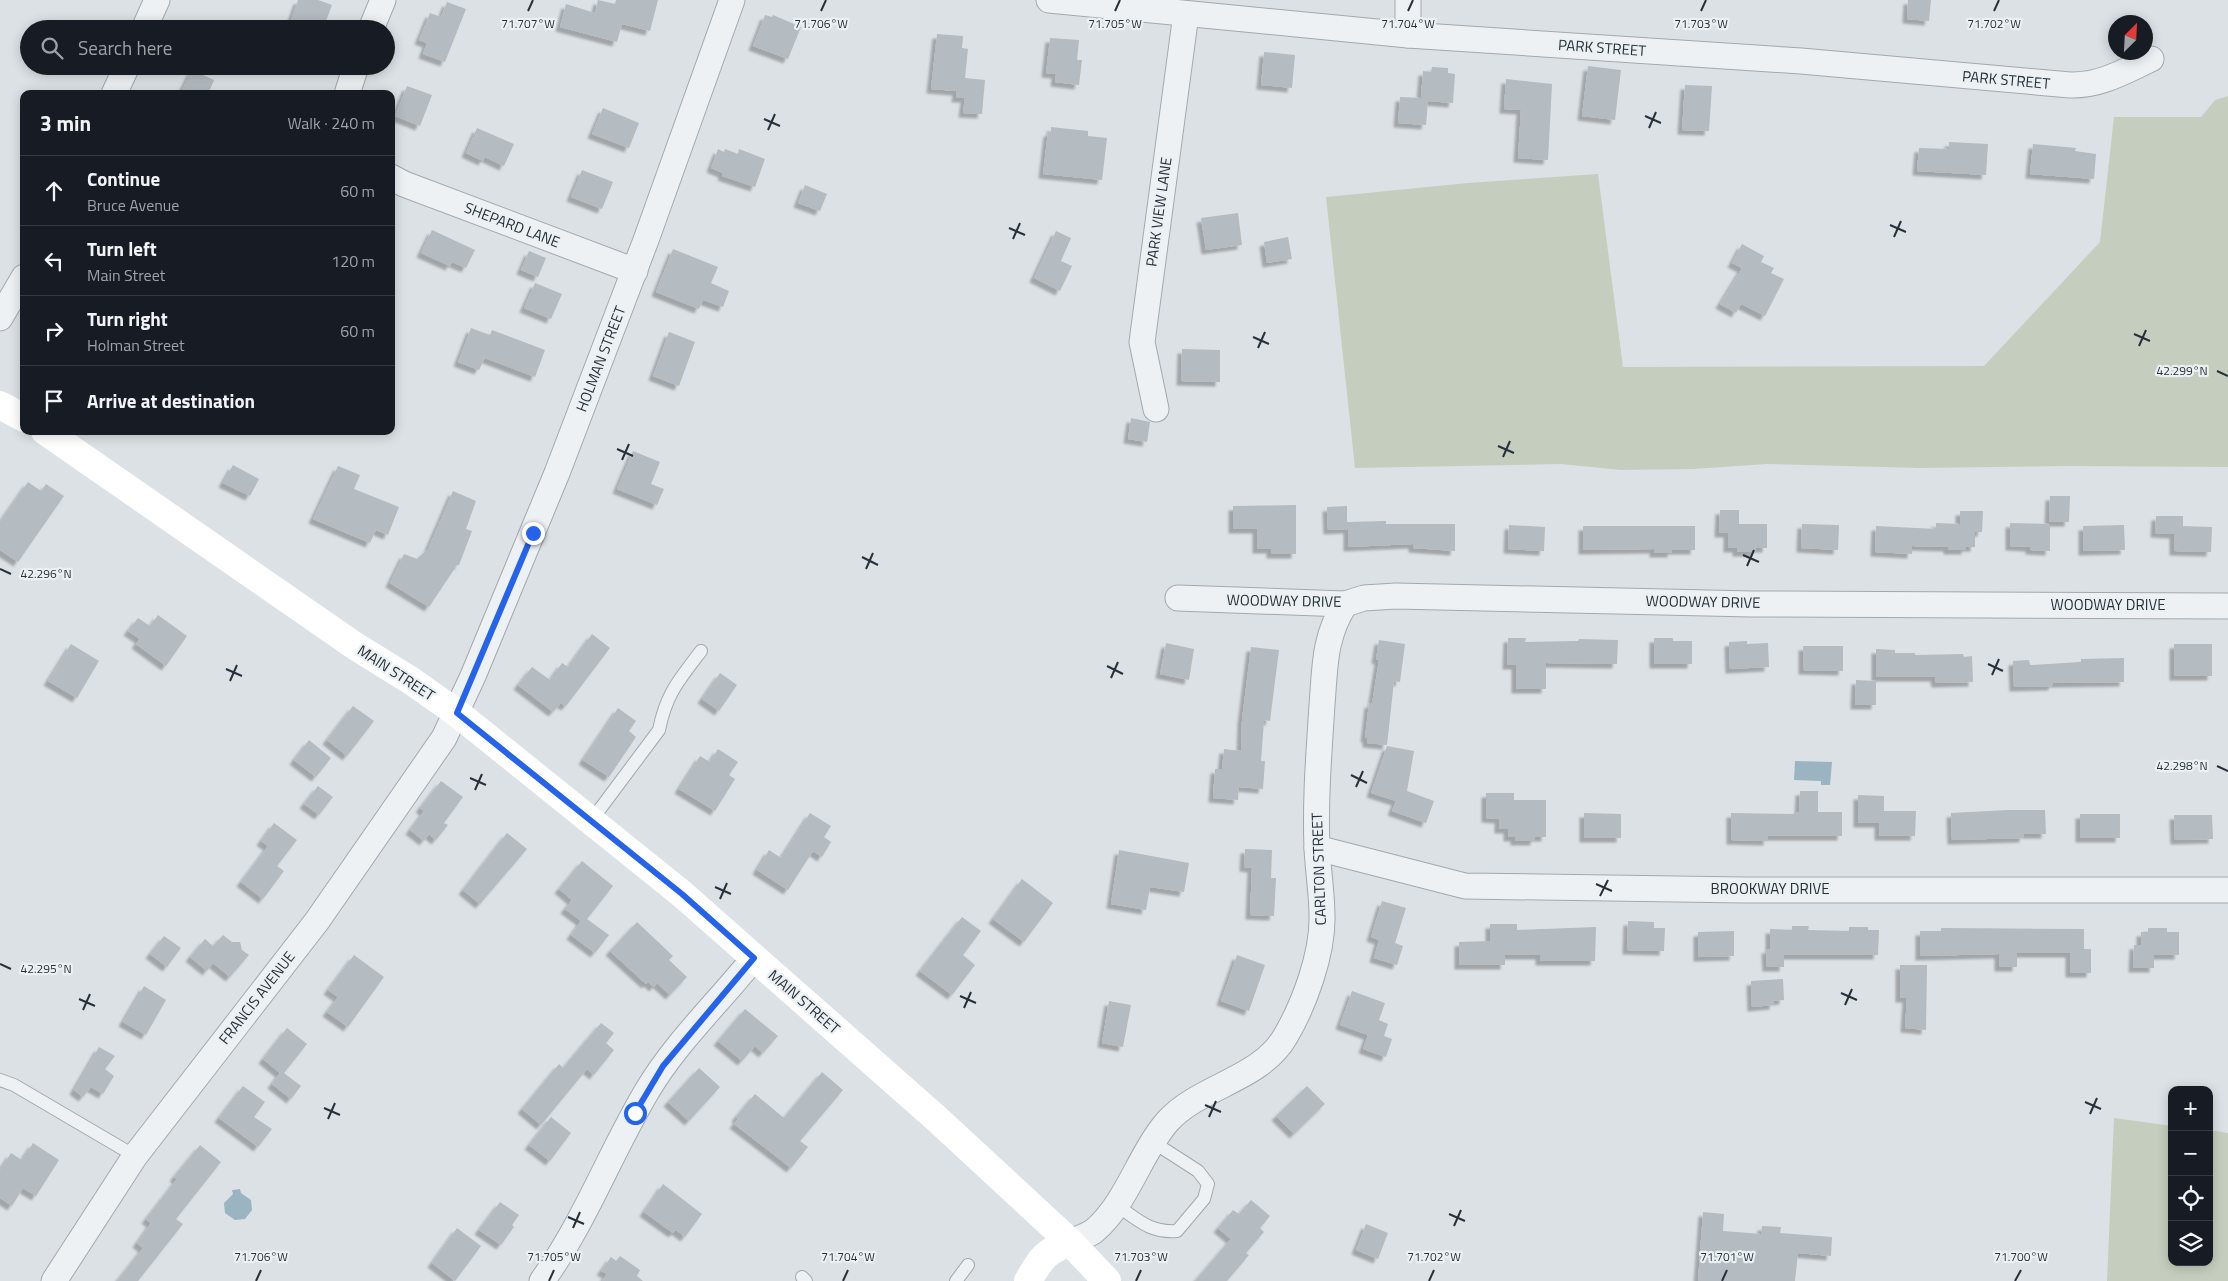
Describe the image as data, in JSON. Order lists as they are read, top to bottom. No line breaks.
{"streets":{"main road":["MAIN STREET"],"street":["PARK STREET","PARK VIEW LANE","SHEPARD LANE","HOLMAN STREET","WOODWAY DRIVE","CARLTON STREET","BROOKWAY DRIVE","FRANCIS AVENUE"]},"crossings":[["PARK STREET","PARK VIEW LANE"],["SHEPARD LANE","HOLMAN STREET"],["HOLMAN STREET","MAIN STREET"],["HOLMAN STREET","FRANCIS AVENUE"],["WOODWAY DRIVE","CARLTON STREET"],["MAIN STREET","CARLTON STREET"],["MAIN STREET","FRANCIS AVENUE"],["CARLTON STREET","BROOKWAY DRIVE"]],"north":"top right","page":{"search":"Search here","heading":["3 min","Walk · 240 m"],"list":[["Continue","Bruce Avenue","60 m"],["Turn left","Main Street","120 m"],["Turn right","Holman Street","60 m"],"Arrive at destination"],"map_buttons":["+","−"]},"coordinates":["71.707°W","71.706°W","71.705°W","71.704°W","71.703°W","71.702°W","42.299°N","42.296°N","42.298°N","42.295°N","71.701°W","71.700°W"]}
